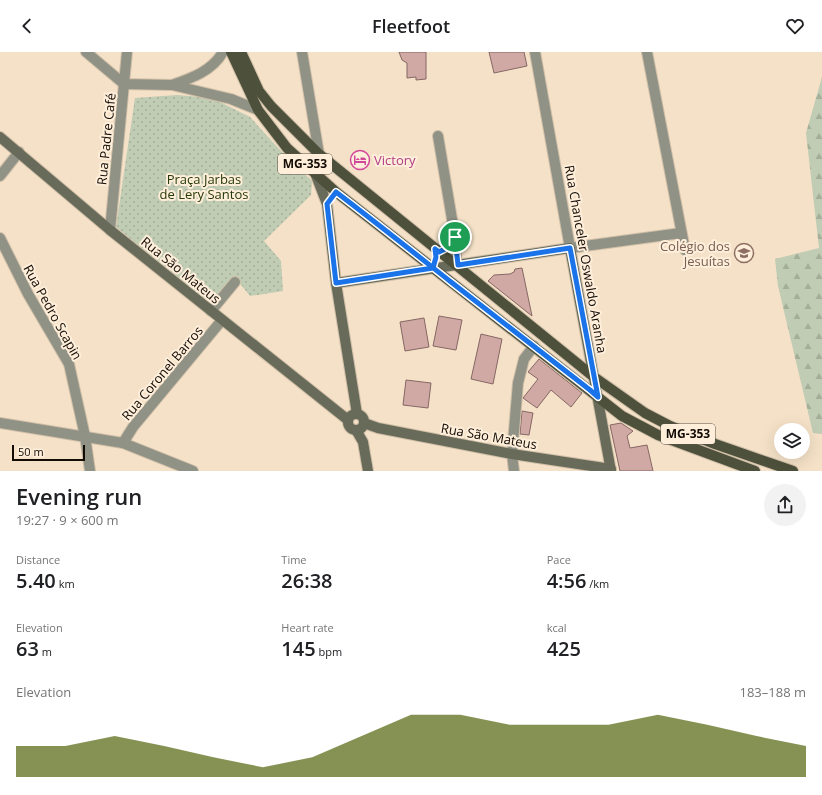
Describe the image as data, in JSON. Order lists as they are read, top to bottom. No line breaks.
{"streets":{"main road":["MG-353","Rua Chanceler Oswaldo Aranha","Rua São Mateus"],"street":["Rua Padre Café","Rua Pedro Scapin","Rua Coronel Barros"]},"crossings":[["Rua Padre Café","Rua São Mateus"],["MG-353","Rua Chanceler Oswaldo Aranha"],["Rua Chanceler Oswaldo Aranha","Rua São Mateus"],["Rua São Mateus","Rua Coronel Barros"]],"parks":["Praça Jarbas de Lery Santos"],"places":{"hotel":["Victory"],"school or university":["Colégio dos Jesuítas"]},"scale_bar":"50 m","page":{"header":"Fleetfoot","scale":"50 m","heading":["Evening run","19:27 · 9 × 600 m"],"stats":[["Distance","5.40 km"],["Time","26:38"],["Pace","4:56 /km"],["Elevation","63 m"],["Heart rate","145 bpm"],["kcal","425"]],"chart":["Elevation","183–188 m"]}}
